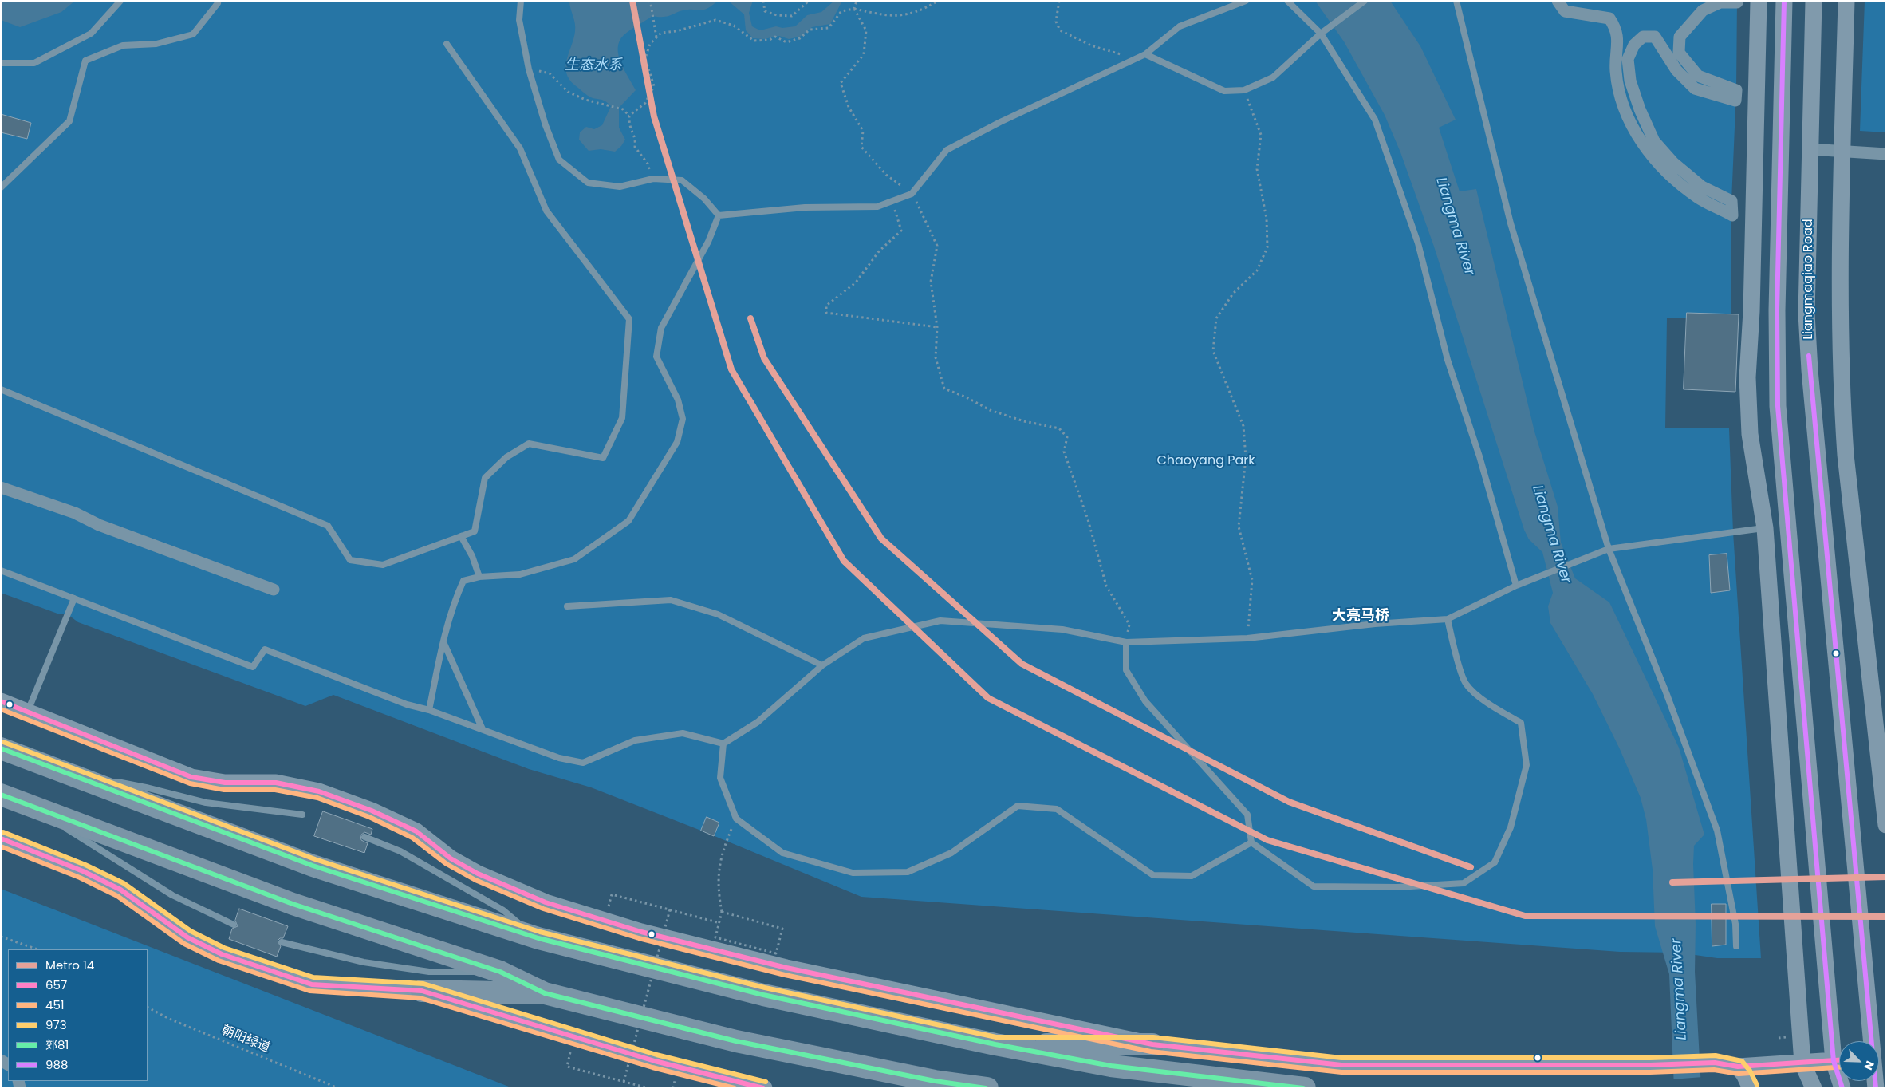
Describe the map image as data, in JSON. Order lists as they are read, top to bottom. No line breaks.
{"streets":{"street":["Liangmaqiao Road"],"path":["朝阳绿道"]},"districts":["大亮马桥"],"water":["生态水系","Liangma River"],"parks":["Chaoyang Park"],"lines":["metro line 14","transit line 988","transit line 657","transit line 451","transit line 973","transit line 郊81"],"legend":["Metro 14","657","451","973","郊81","988"],"north":"bottom right"}
